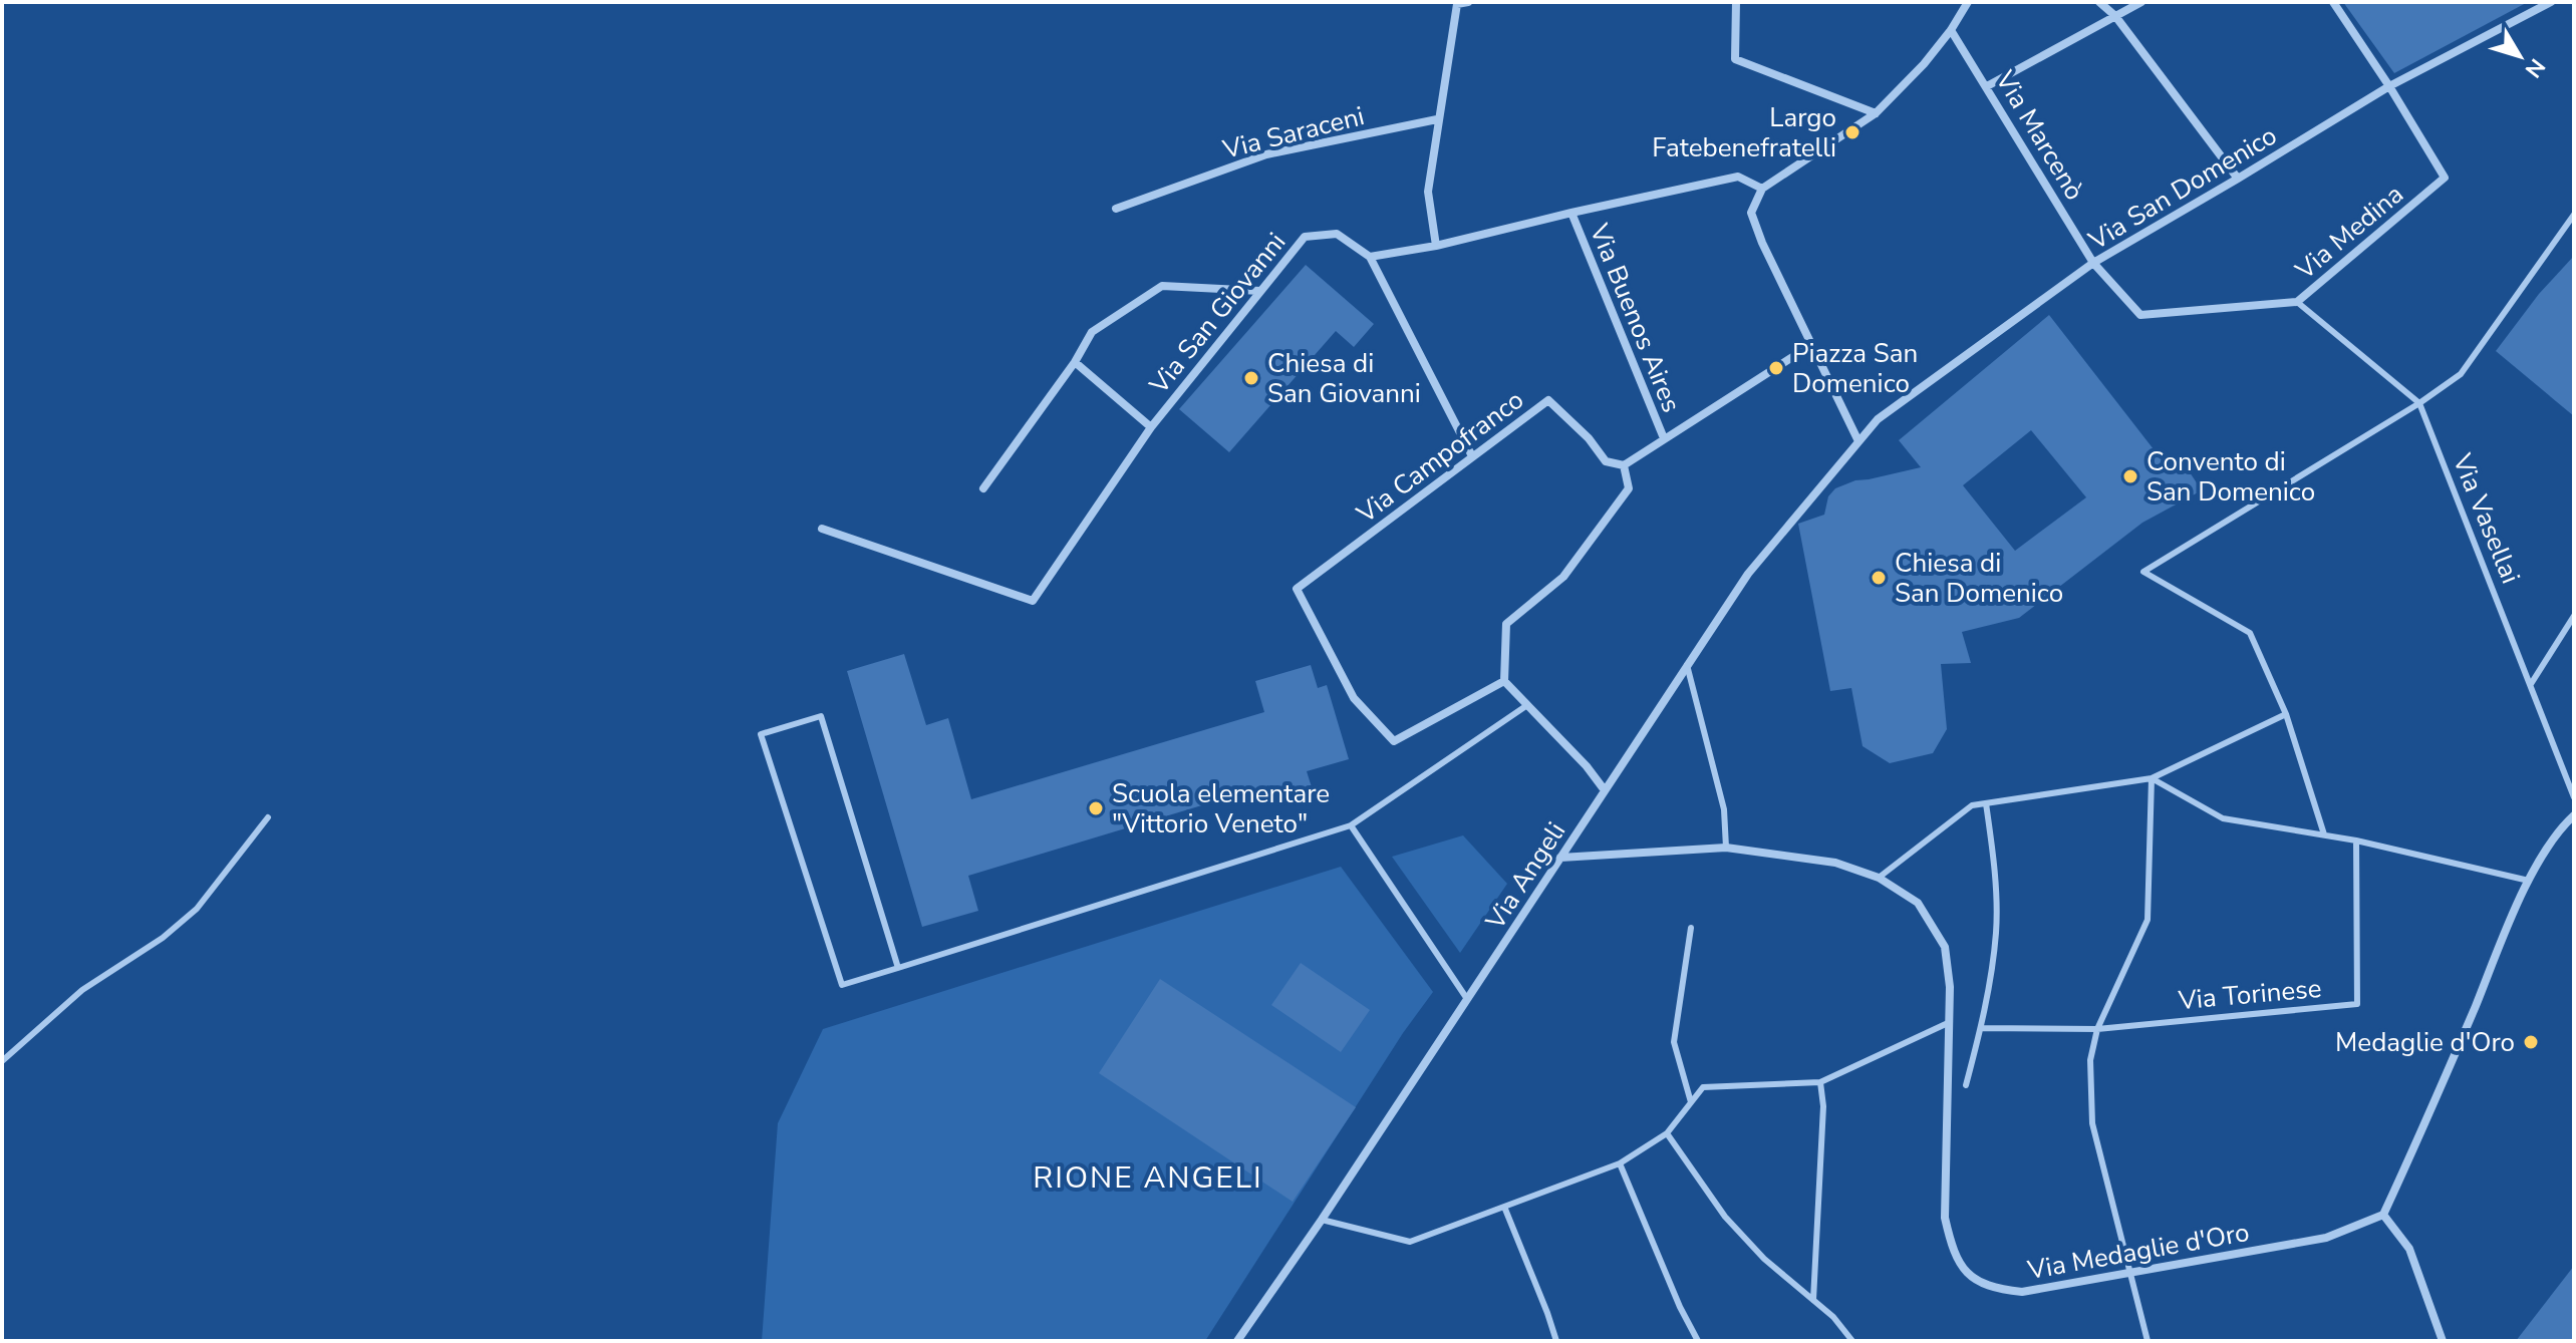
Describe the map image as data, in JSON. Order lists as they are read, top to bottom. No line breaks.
{"streets":{"street":["Via Saraceni","Via Marcenò","Via San Domenico","Via Medina","Via San Giovanni","Via Buenos Aires","Via Campofranco","Via Angeli","Via Medaglie d'Oro"],"lane":["Via Vasellai","Via Torinese"]},"crossings":[["Via Marcenò","Via San Domenico"],["Via Marcenò","Via Medina"],["Via San Domenico","Via Medina"],["Via San Domenico","Via Angeli"],["Via Medina","Via Vasellai"],["Via Angeli","Via Medaglie d'Oro"]],"districts":["RIONE ANGELI"],"places":["Largo Fatebenefratelli","Piazza San Domenico","Chiesa di San Giovanni","Convento di San Domenico","Chiesa di San Domenico","Scuola elementare \"Vittorio Veneto\"","Medaglie d'Oro"],"north":"bottom right"}
